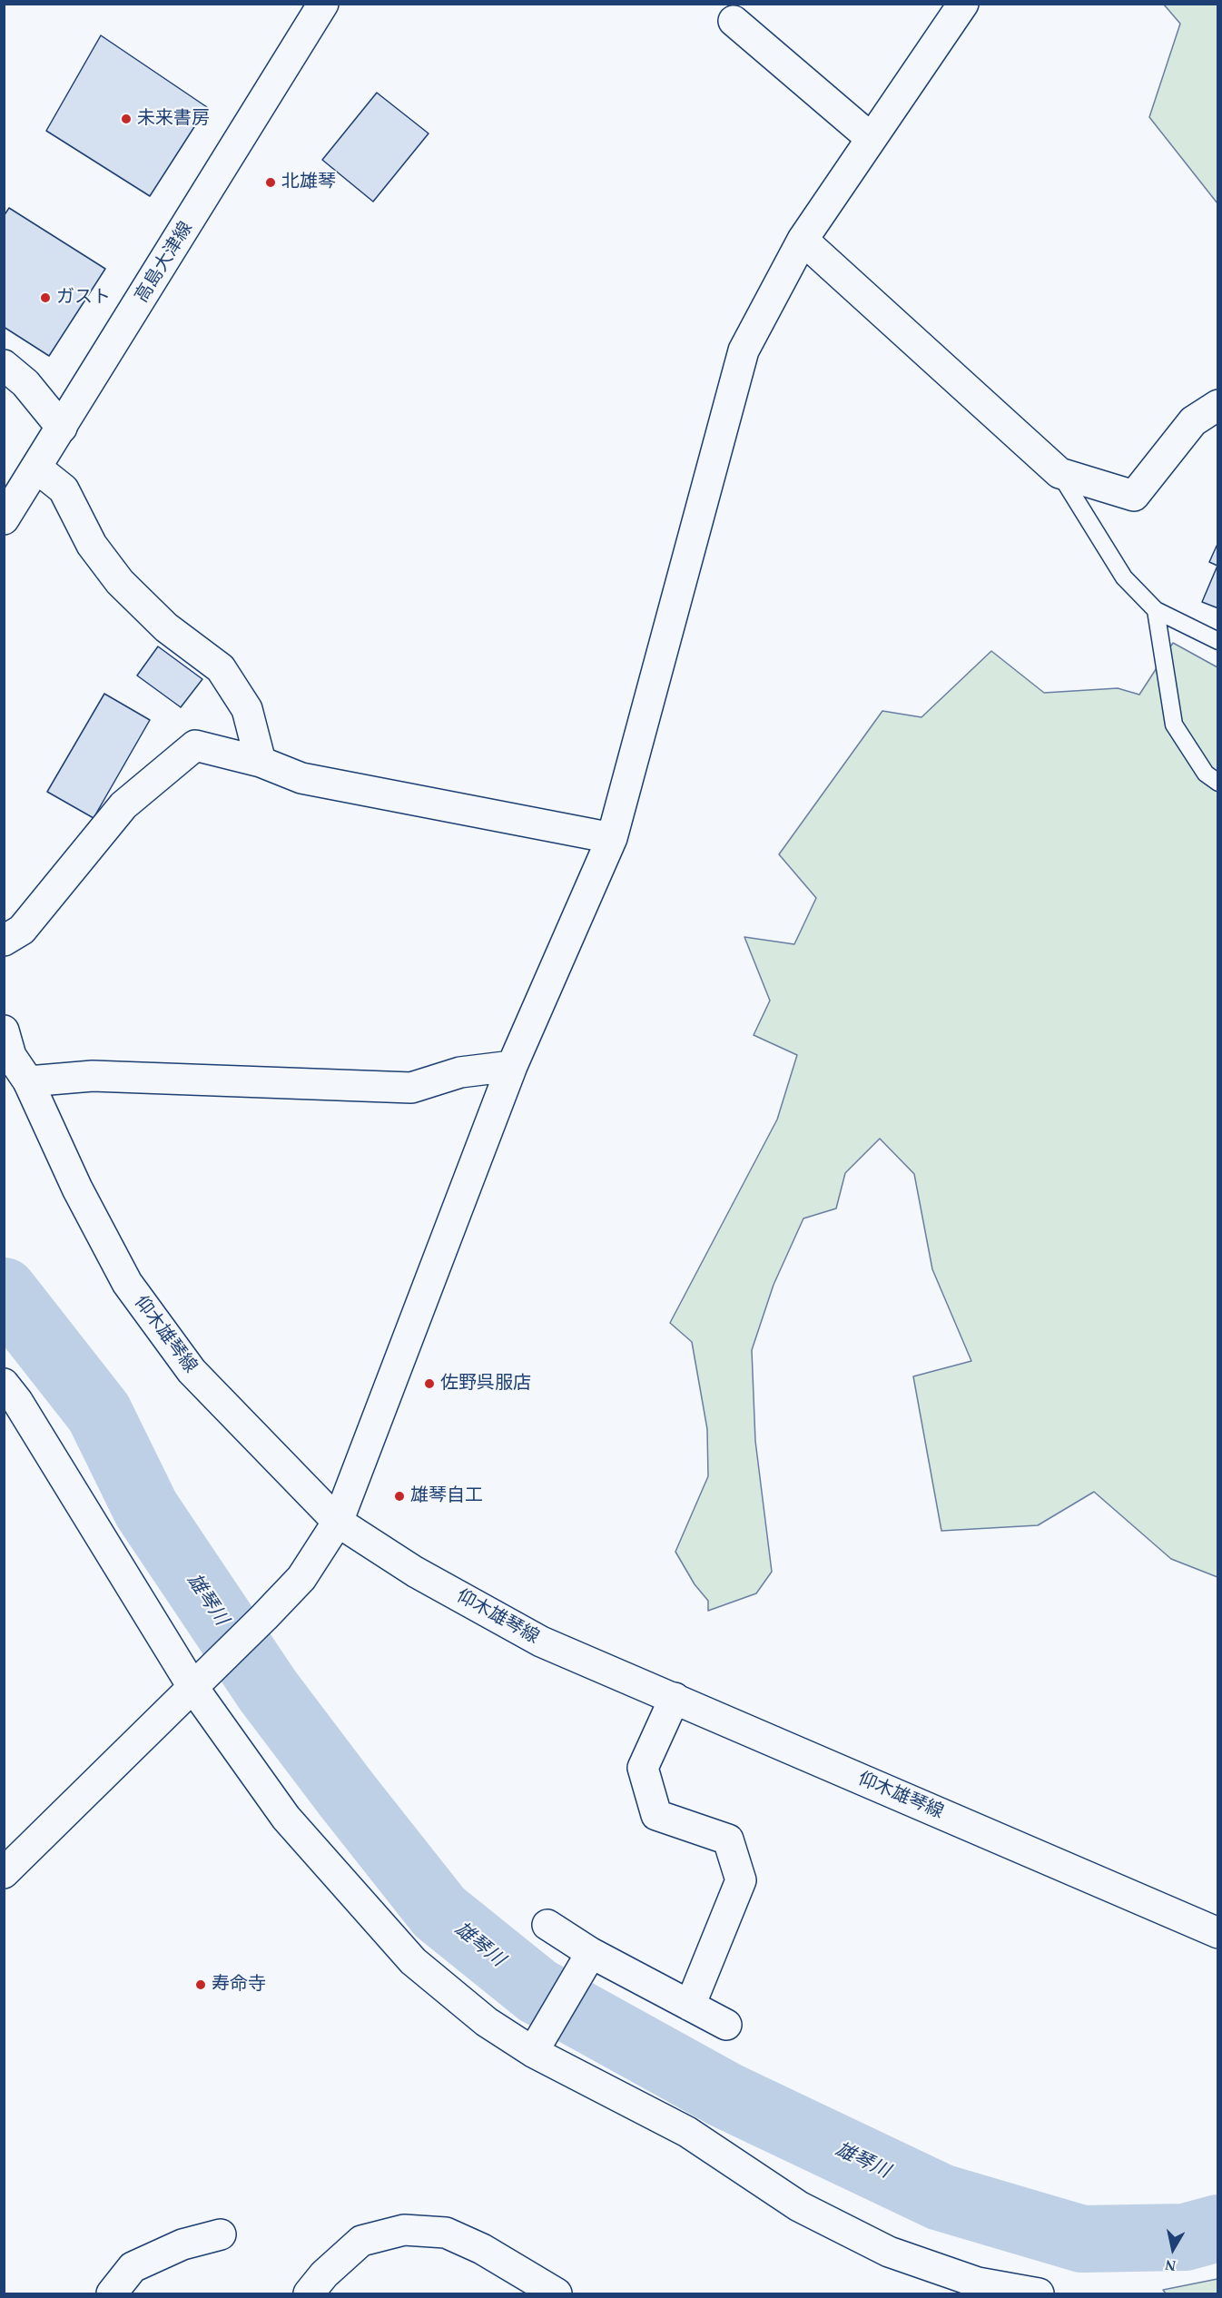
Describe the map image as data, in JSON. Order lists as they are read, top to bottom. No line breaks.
{"streets":{"street":["高島大津線","仰木雄琴線"]},"water":["雄琴川"],"places":["未来書房","北雄琴","ガスト","佐野呉服店","雄琴自工","寿命寺"],"north":"bottom"}
